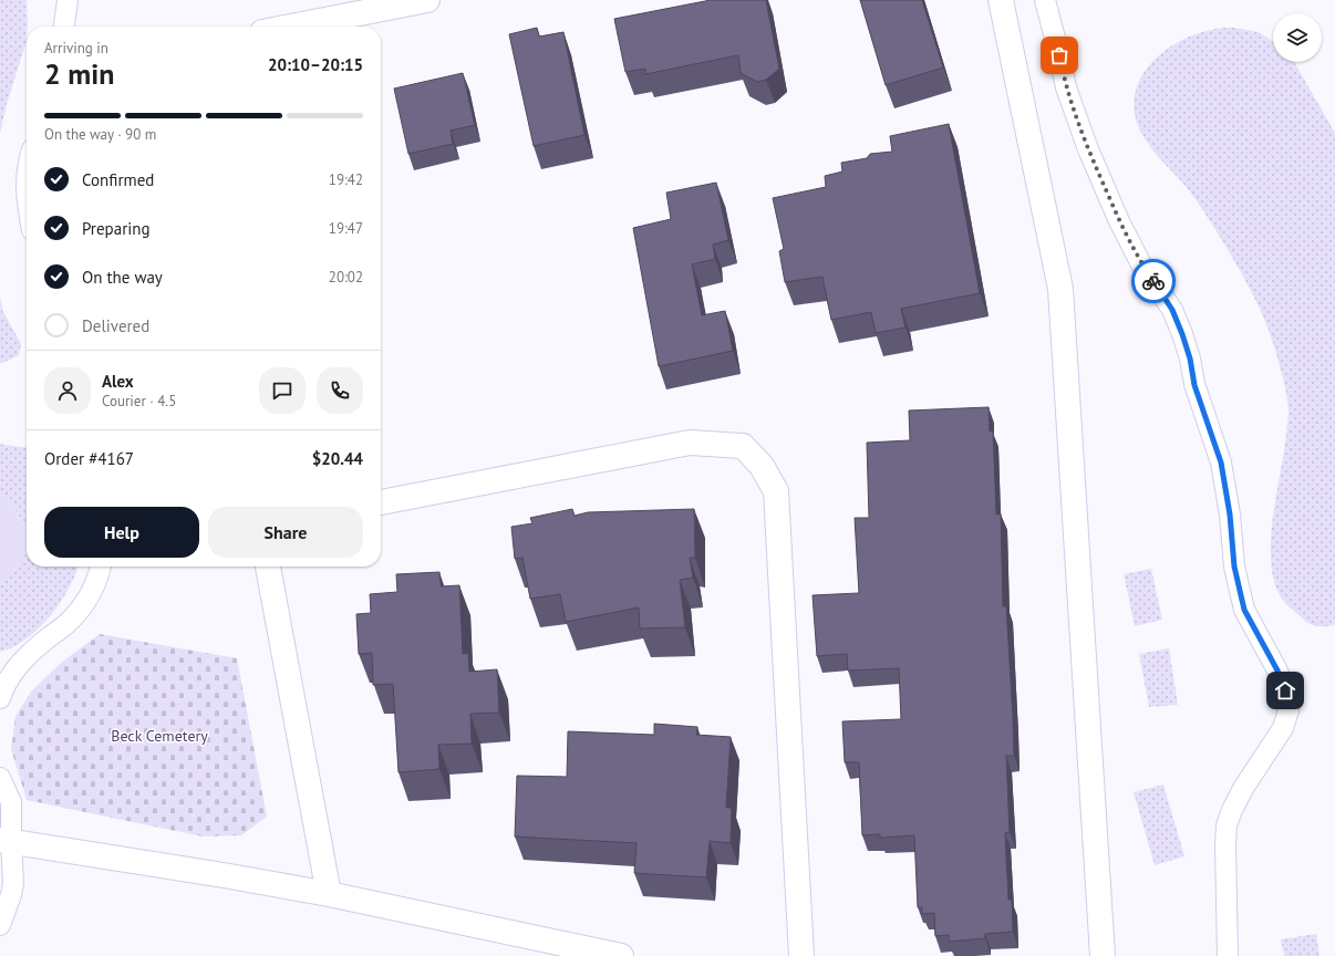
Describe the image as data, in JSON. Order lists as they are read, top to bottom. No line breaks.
{"parks":["Beck Cemetery"],"page":{"heading":["2 min","Arriving in","20:10–20:15"],"panel":["Alex","Courier · 4.5","Order #4167","$20.44"],"bar":"On the way · 90 m","list":[["Confirmed","19:42"],["Preparing","19:47"],["On the way","20:02"],"Delivered"],"buttons":["Help","Share"]}}
